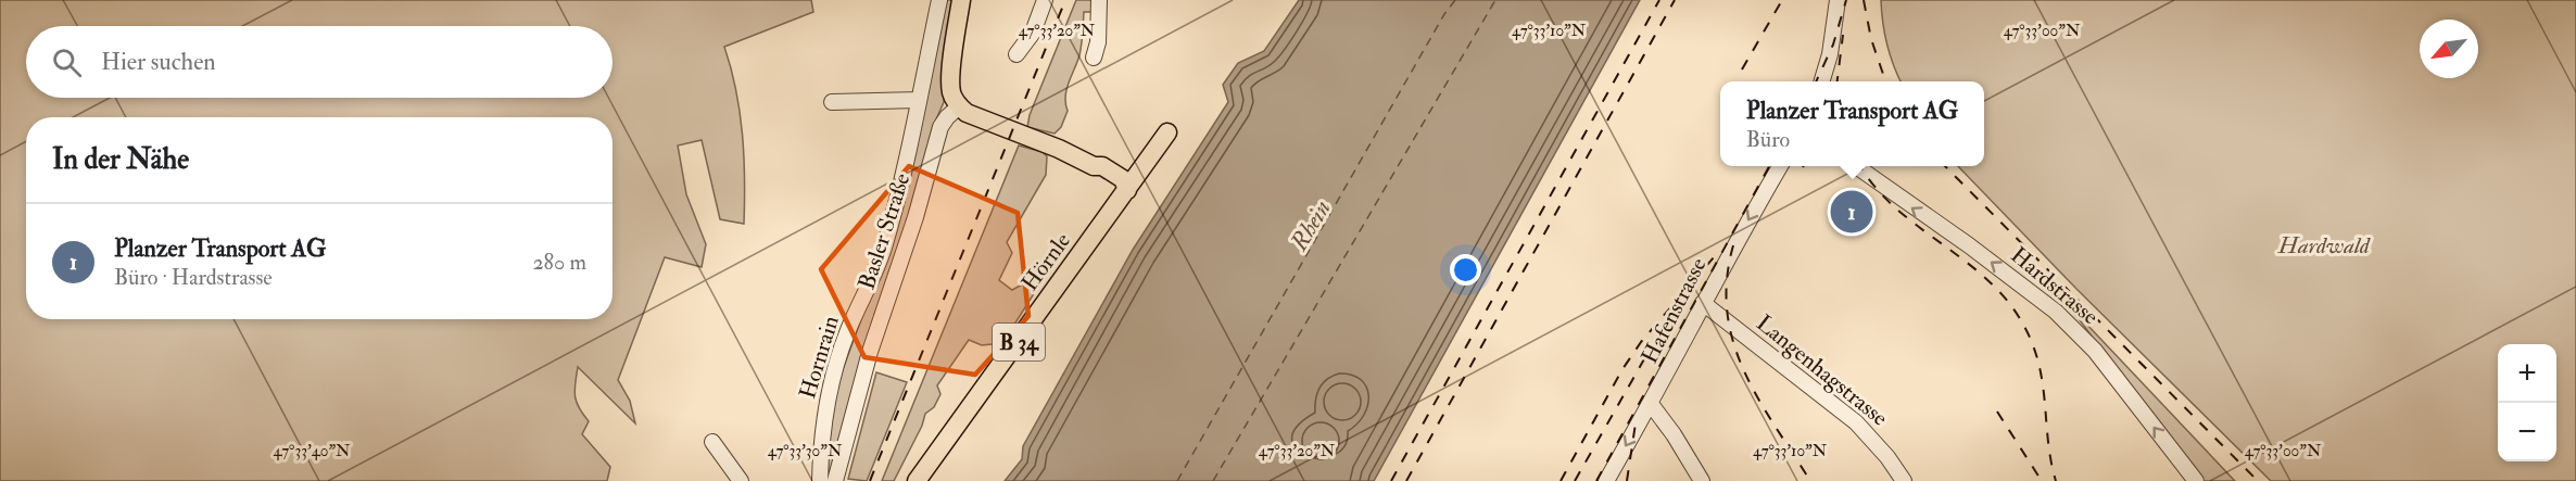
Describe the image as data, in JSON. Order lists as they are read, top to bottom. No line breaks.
{"streets":{"main road":["Hörnle","B 34"],"street":["Basler Straße","Hardstrasse","Hafenstrasse","Hornrain","Langenhagstrasse"]},"crossings":[["Hörnle","B 34"],["Hafenstrasse","Langenhagstrasse"]],"one_way":["Hardstrasse","Hafenstrasse"],"water":["Rhein"],"parks":["Hardwald"],"north":"bottom left","page":{"search":"Hier suchen","popup":["Planzer Transport AG","Büro"],"heading":"In der Nähe","pins":"1","list":[{"mark":"1","name":"Planzer Transport AG","note":"Büro · Hardstrasse","value":"280 m"}],"map_buttons":["+","−"]},"coordinates":["47°33'20\"N","47°33'10\"N","47°33'00\"N","47°33'40\"N","47°33'30\"N"]}
